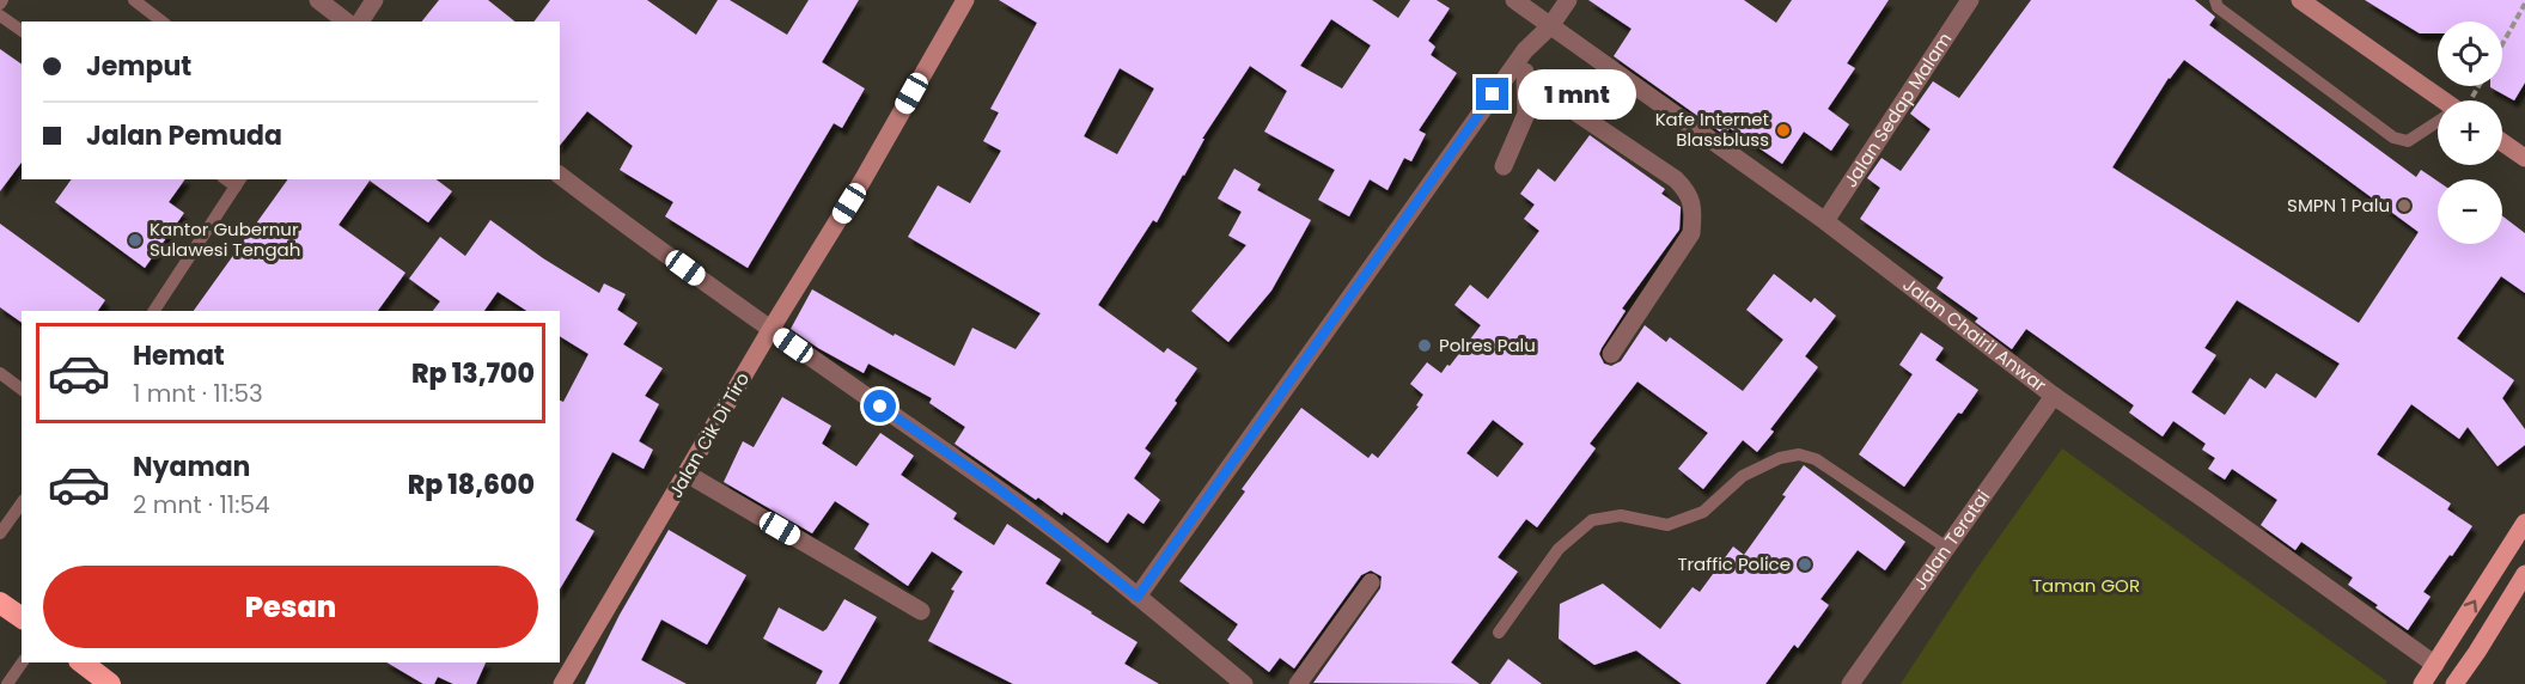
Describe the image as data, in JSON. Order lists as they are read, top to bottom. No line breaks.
{"streets":{"street":["Jalan Sedap Malam","Jalan Chairil Anwar","Jalan Cik Di Tiro","Jalan Teratai"]},"crossings":[["Jalan Sedap Malam","Jalan Chairil Anwar"],["Jalan Chairil Anwar","Jalan Teratai"]],"parks":["Taman GOR"],"places":["Kafe Internet Blassbluss","SMPN 1 Palu","Kantor Gubernur Sulawesi Tengah","Polres Palu","Traffic Police"],"page":{"map_buttons":["+","−"],"banner":["Jemput","Jalan Pemuda"],"bubble":"1 mnt","list":[{"name":"Hemat","note":"1 mnt · 11:53","value":"Rp 13,700"},{"name":"Nyaman","note":"2 mnt · 11:54","value":"Rp 18,600"}],"buttons":"Pesan"}}
